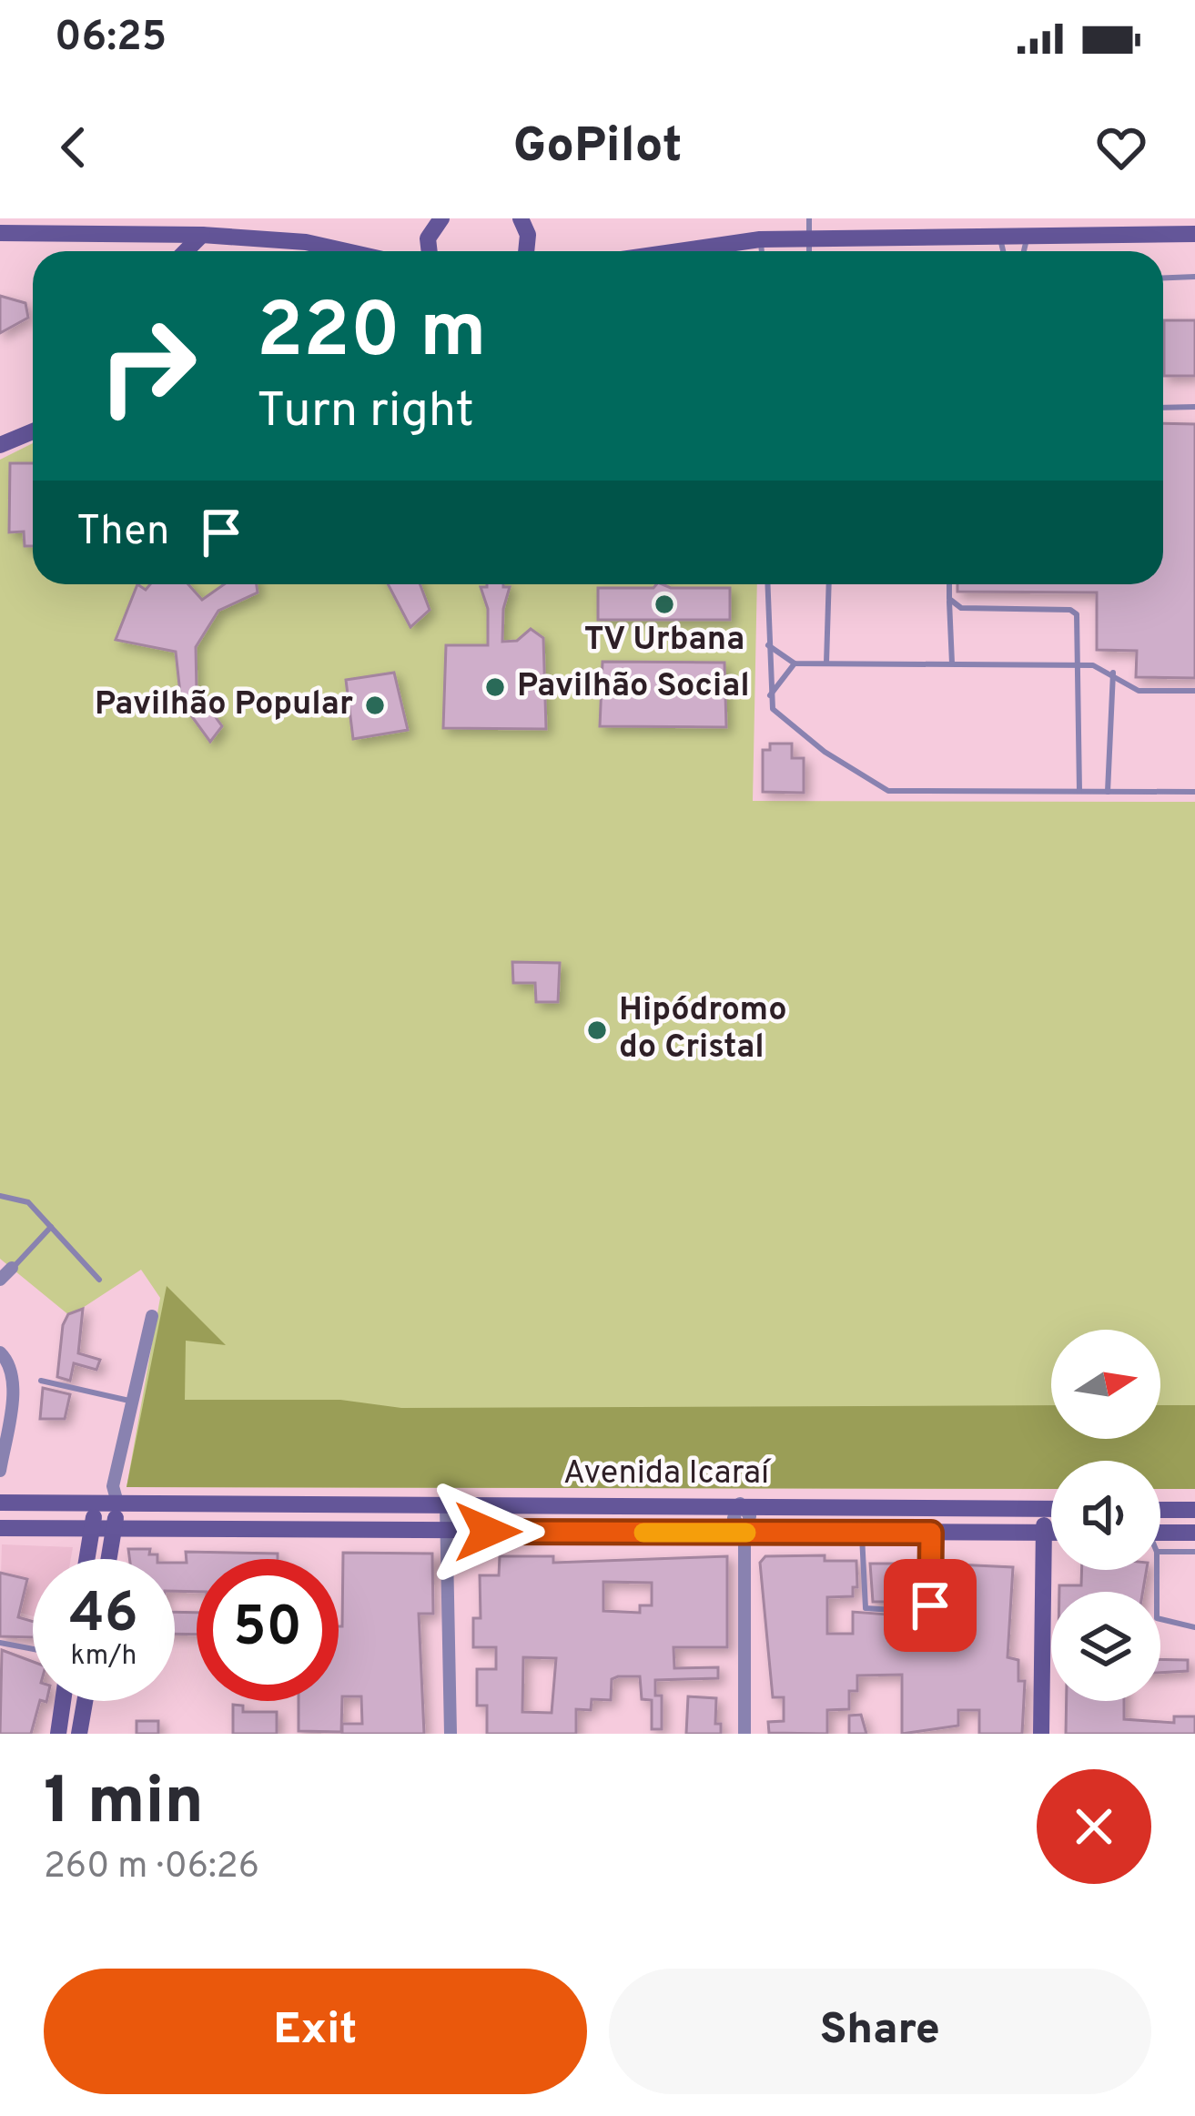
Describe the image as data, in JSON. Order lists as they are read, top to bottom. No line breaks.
{"streets":{"main road":["Avenida Icaraí"]},"places":["TV Urbana","Pavilhão Social","Pavilhão Popular","Hipódromo do Cristal"],"north":"right","page":{"status":"06:25","header":"GoPilot","turn":["220 m","Turn right"],"then":"Then","speed":"46 km/h","limit":"50","heading":["1 min","260 m · 06:26"],"buttons":["Exit","Share"]}}
